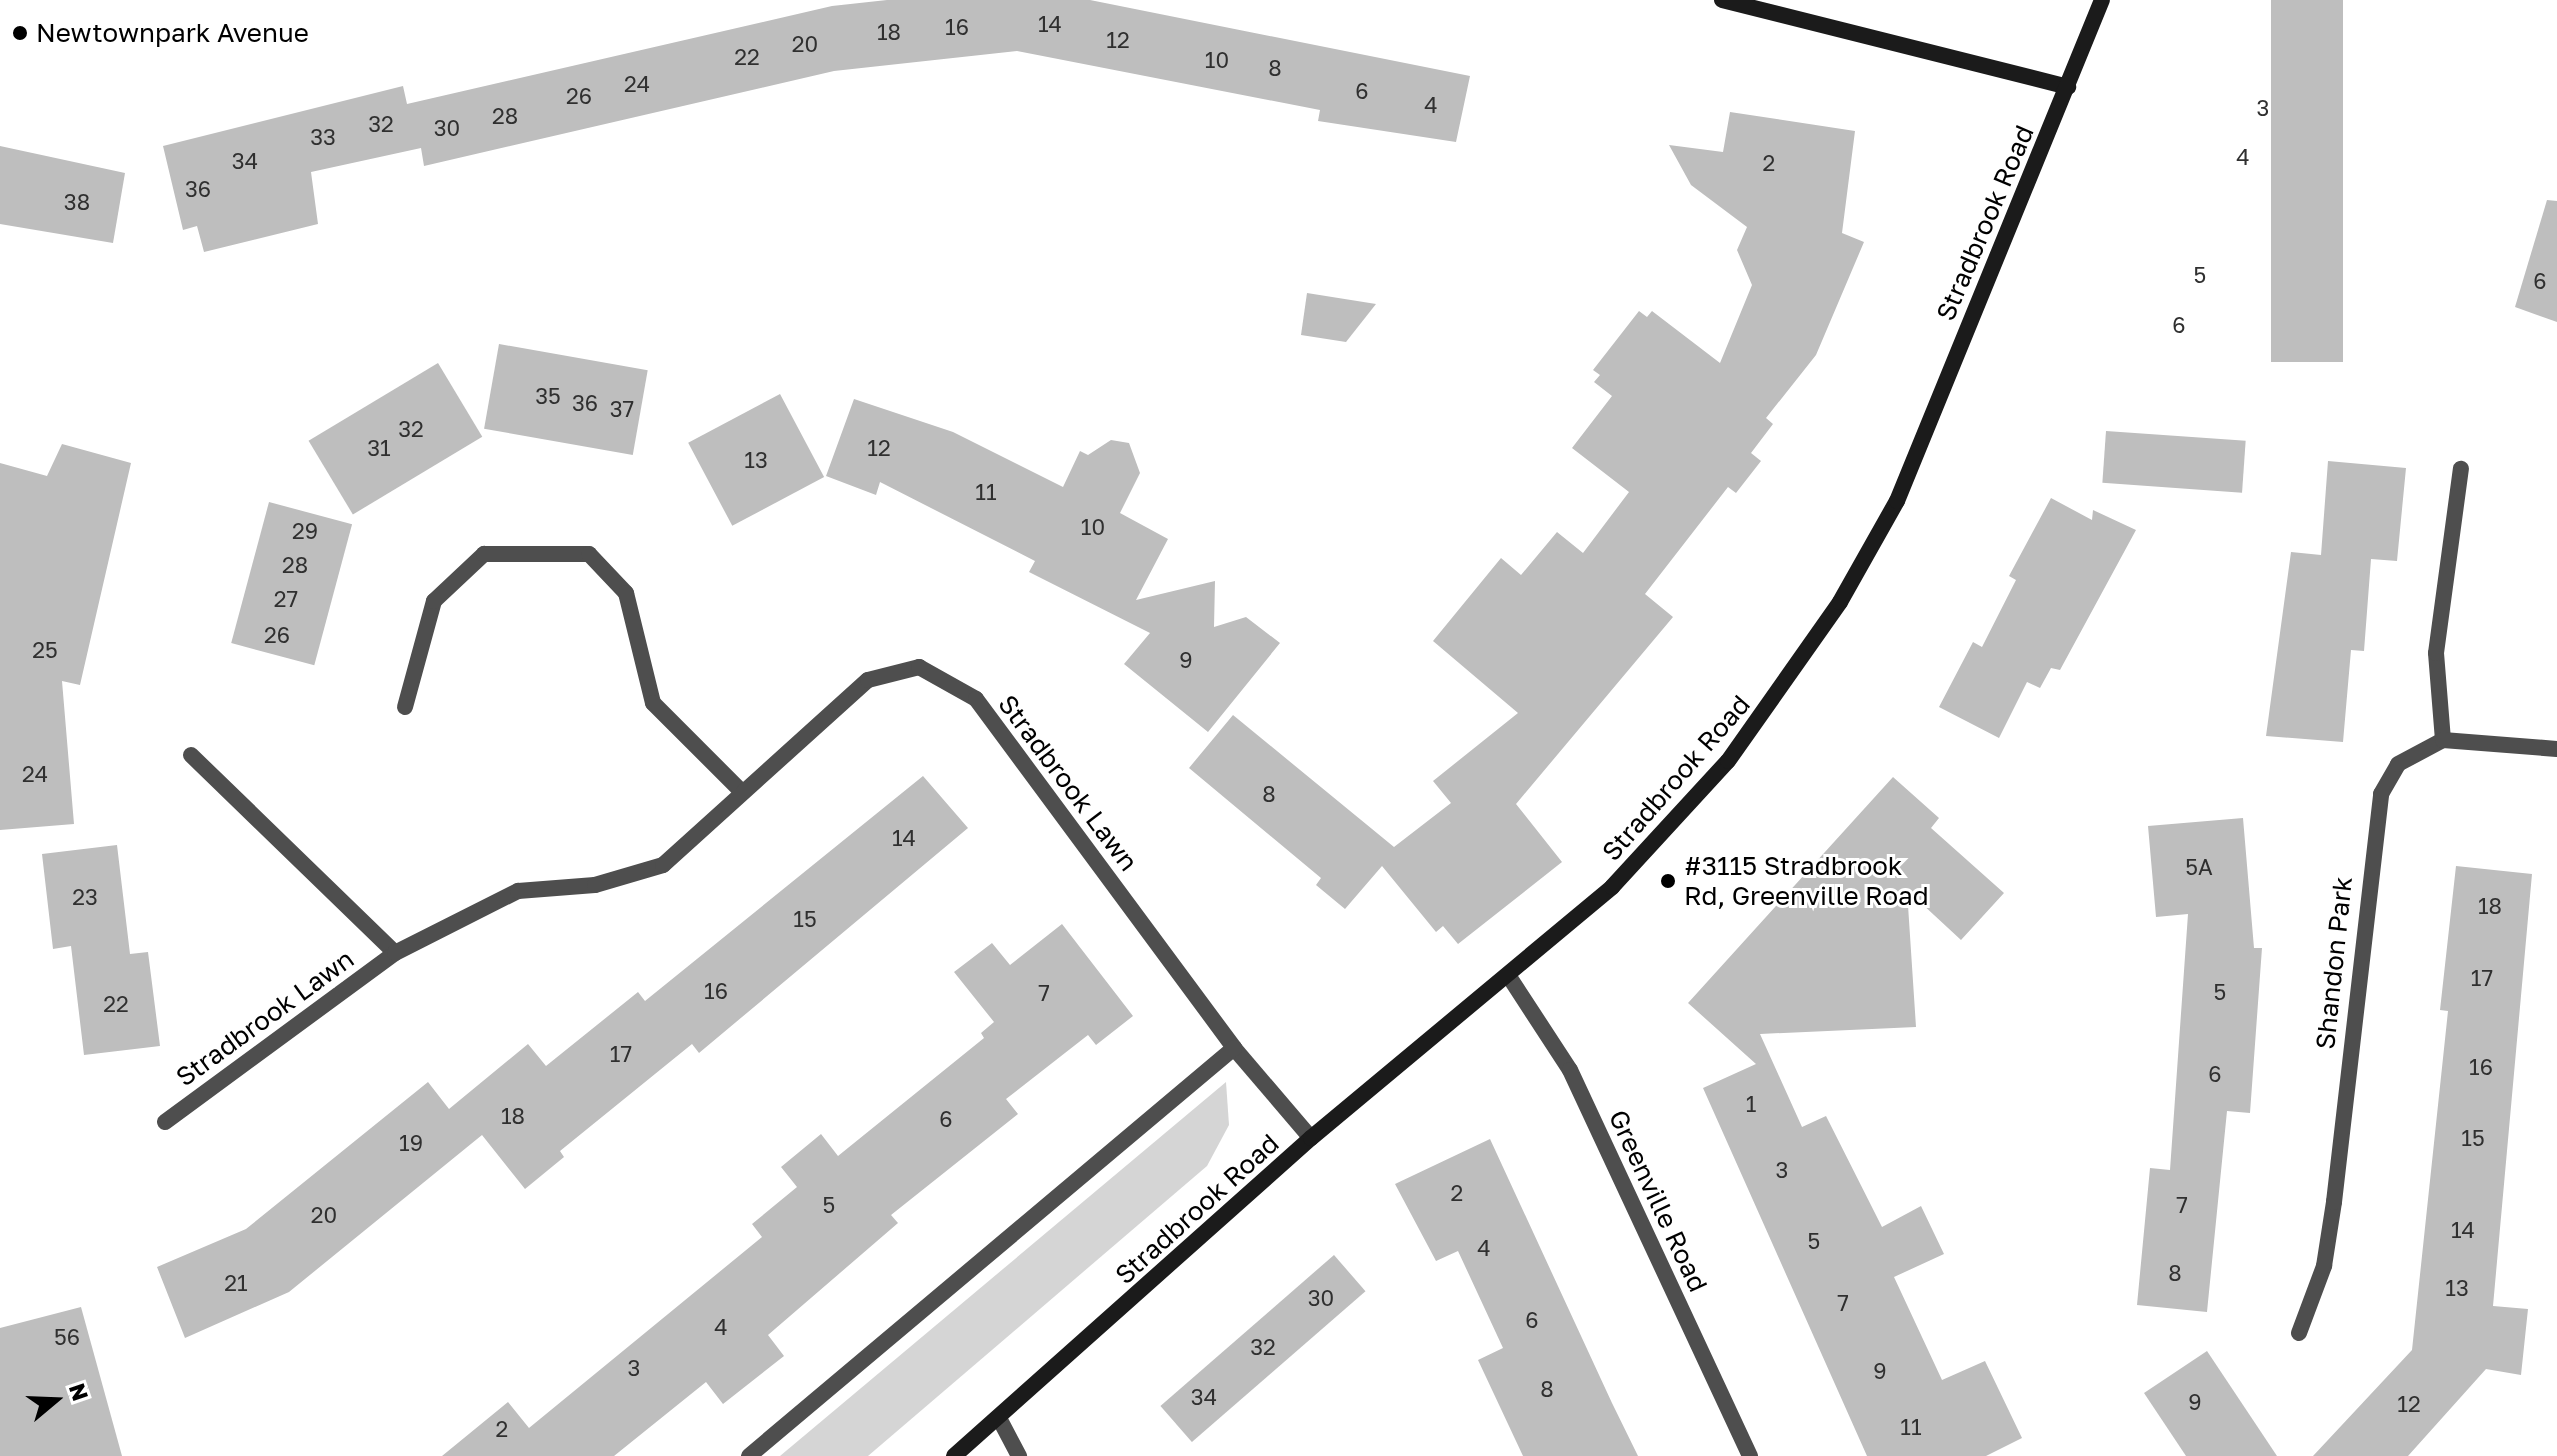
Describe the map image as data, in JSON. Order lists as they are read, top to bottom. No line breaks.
{"streets":{"main road":["Stradbrook Road"],"street":["Stradbrook Lawn","Shandon Park","Greenville Road"]},"crossings":[["Stradbrook Road","Stradbrook Lawn"],["Stradbrook Road","Greenville Road"]],"places":["Newtownpark Avenue","#3115 Stradbrook Rd, Greenville Road"],"house_numbers":["14","16","18","12","20","22","10","8","24","6","26","4","3","28","32","30","33","4","34","2","36","38","5","6","6","35","36","37","32","31","12","13","11","10","29","28","27","26","25","9","24","8","14","5A","23","18","15","17","16","5","7","22","17","16","6","1","18","6","15","19","3","2","5","7","20","14","5","4","8","21","13","30","7","6","4","56","32","3","9","8","34","9","12","11","2"],"north":"right"}
